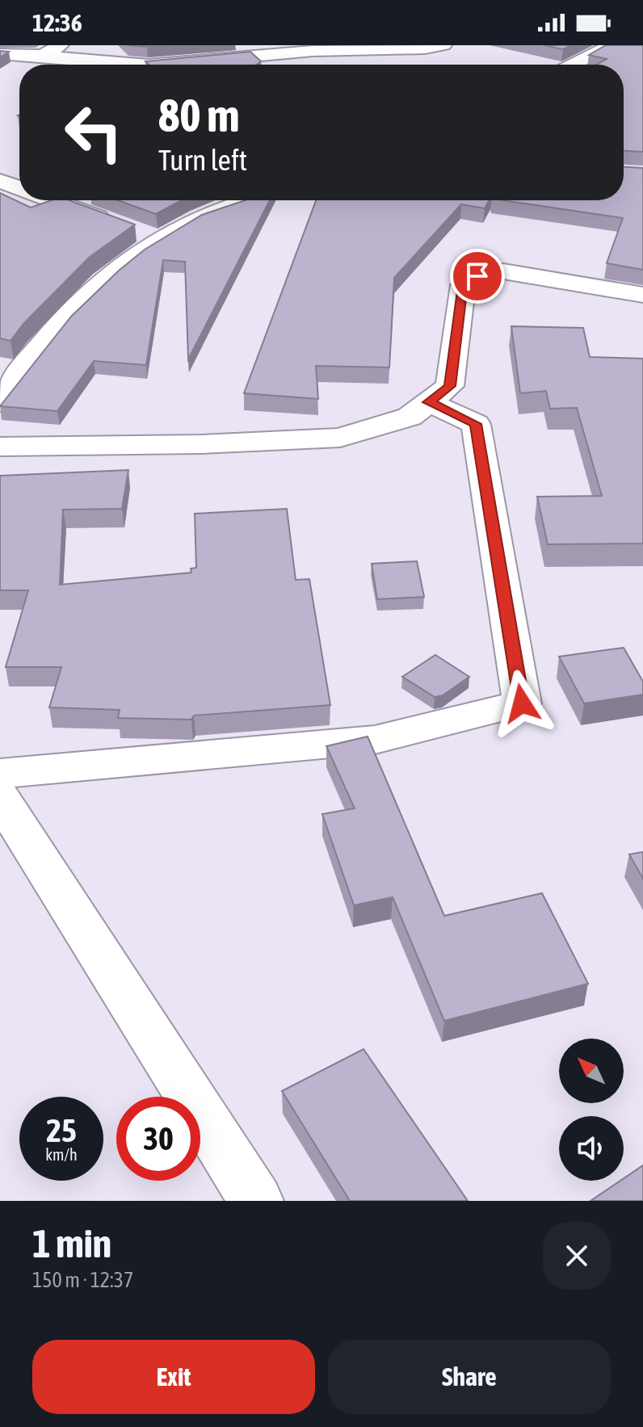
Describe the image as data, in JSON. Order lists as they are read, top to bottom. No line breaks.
{"north":"top left","page":{"status":"12:36","turn":["80 m","Turn left"],"speed":"25 km/h","limit":"30","heading":["1 min","150 m · 12:37"],"buttons":["Exit","Share"]}}
